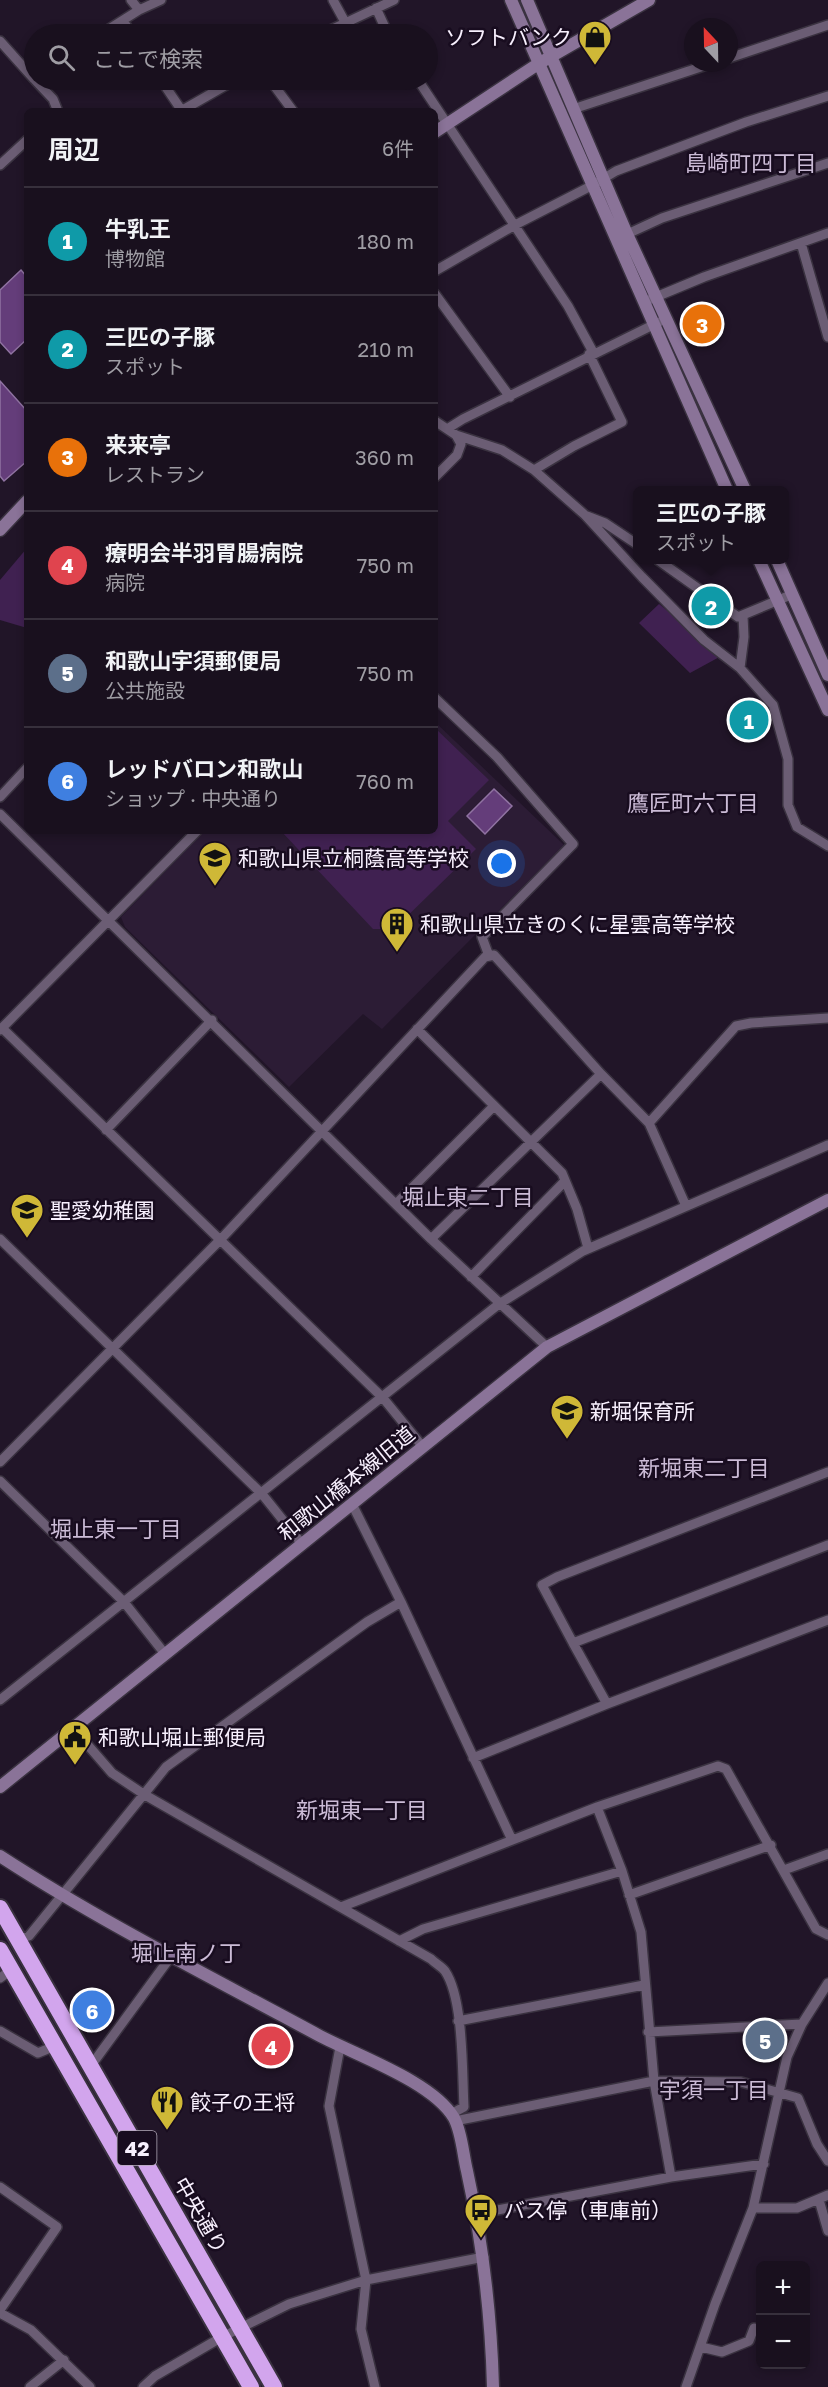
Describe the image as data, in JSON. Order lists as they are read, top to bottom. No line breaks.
{"streets":{"highway":["42","中央通り"],"street":["和歌山橋本線旧道"]},"districts":["島崎町四丁目","鷹匠町六丁目","堀止東二丁目","新堀東二丁目","堀止東一丁目","新堀東一丁目","堀止南ノ丁","宇須一丁目"],"places":{"shop":["ソフトバンク"],"school or university":["和歌山県立桐蔭高等学校","聖愛幼稚園","新堀保育所"],"building":["和歌山県立きのくに星雲高等学校"],"public building":["和歌山堀止郵便局"],"restaurant":["餃子の王将"],"bus stop":["バス停（車庫前）"]},"north":"top","page":{"search":"ここで検索","heading":["周辺","6件"],"list":[{"mark":"1","name":"牛乳王","note":"博物館","value":"180 m"},{"mark":"2","name":"三匹の子豚","note":"スポット","value":"210 m"},{"mark":"3","name":"来来亭","note":"レストラン","value":"360 m"},{"mark":"4","name":"療明会半羽胃腸病院","note":"病院","value":"750 m"},{"mark":"5","name":"和歌山宇須郵便局","note":"公共施設","value":"750 m"},{"mark":"6","name":"レッドバロン和歌山","note":"ショップ · 中央通り","value":"760 m"}],"pins":["3","2","1","6","5","4"],"popup":["三匹の子豚","スポット"],"map_buttons":["+","−"]}}
